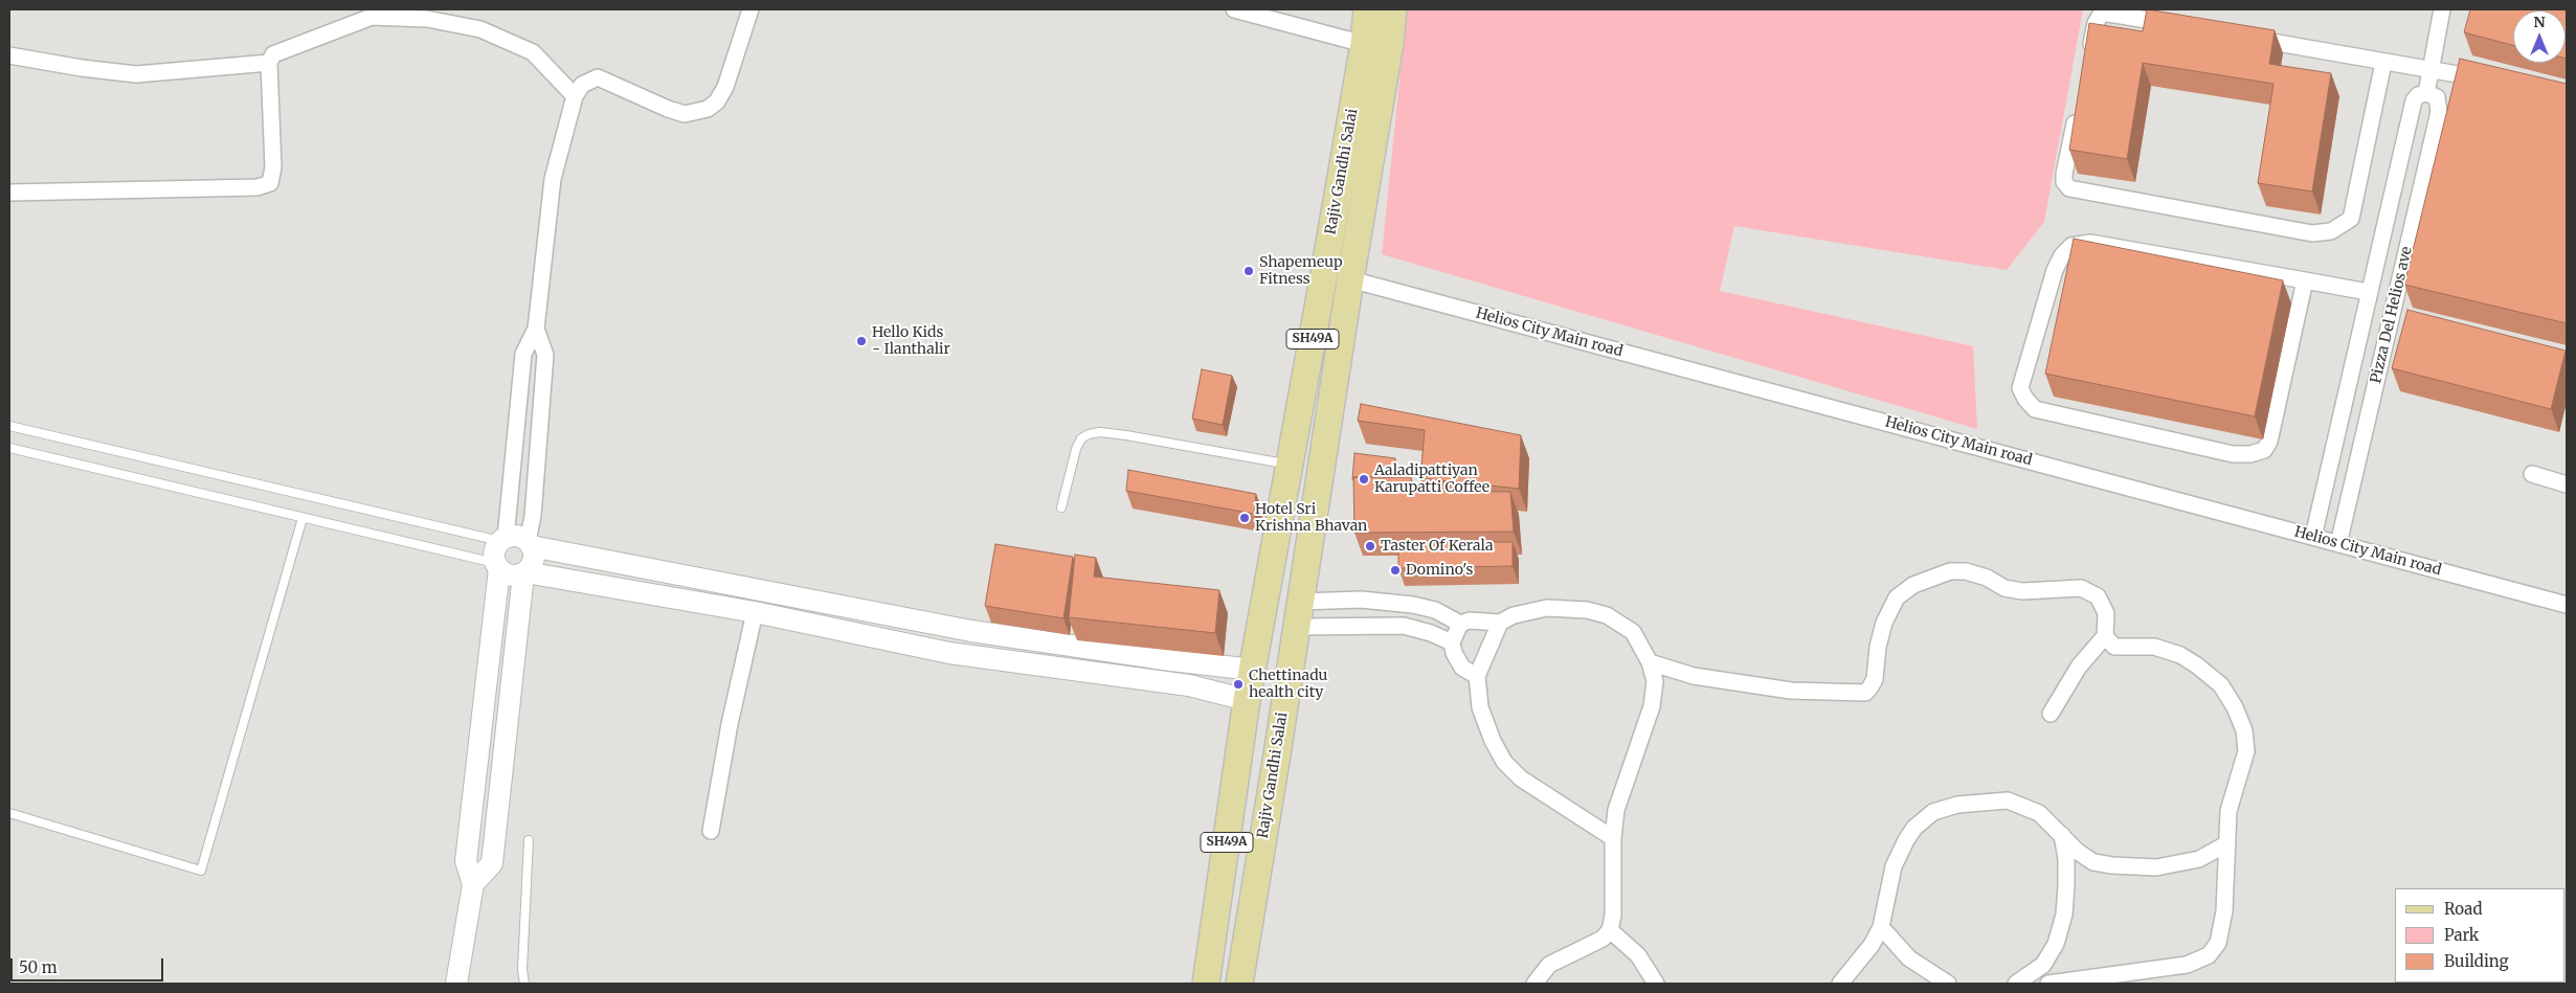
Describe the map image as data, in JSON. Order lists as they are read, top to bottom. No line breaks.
{"streets":{"main road":["Rajiv Gandhi Salai","SH49A"],"street":["Pizza Del Helios ave","Helios City Main road"]},"crossings":[["Rajiv Gandhi Salai","Helios City Main road"],["Pizza Del Helios ave","Helios City Main road"]],"places":["Shapemeup Fitness","Hello Kids - Ilanthalir","Aaladipattiyan Karupatti Coffee","Hotel Sri Krishna Bhavan","Taster Of Kerala","Domino's","Chettinadu health city"],"legend":["Road","Park","Building"],"scale_bar":"50 m","north":"top"}
